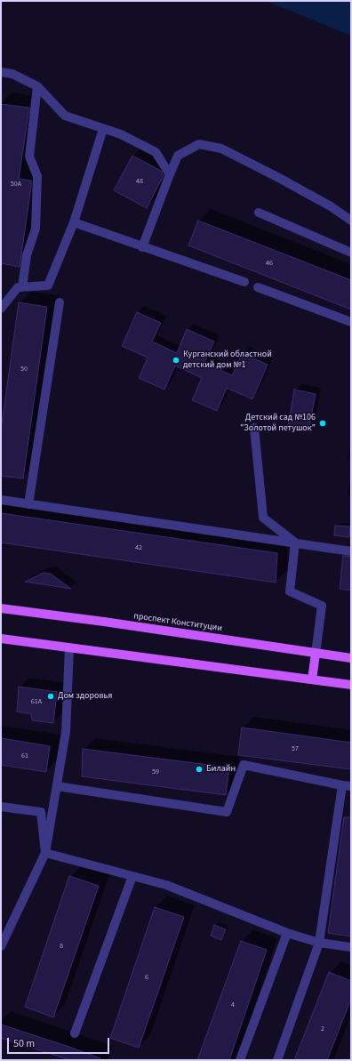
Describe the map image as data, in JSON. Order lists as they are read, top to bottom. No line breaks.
{"streets":{"main road":["проспект Конституции"]},"places":["Курганский областной детский дом №1","Детский сад №106 \"Золотой петушок\"","Дом здоровья","Билайн"],"house_numbers":["48","50А","46","50","42","61А","57","61","59","8","6","4","2"],"scale_bar":"50 m"}
